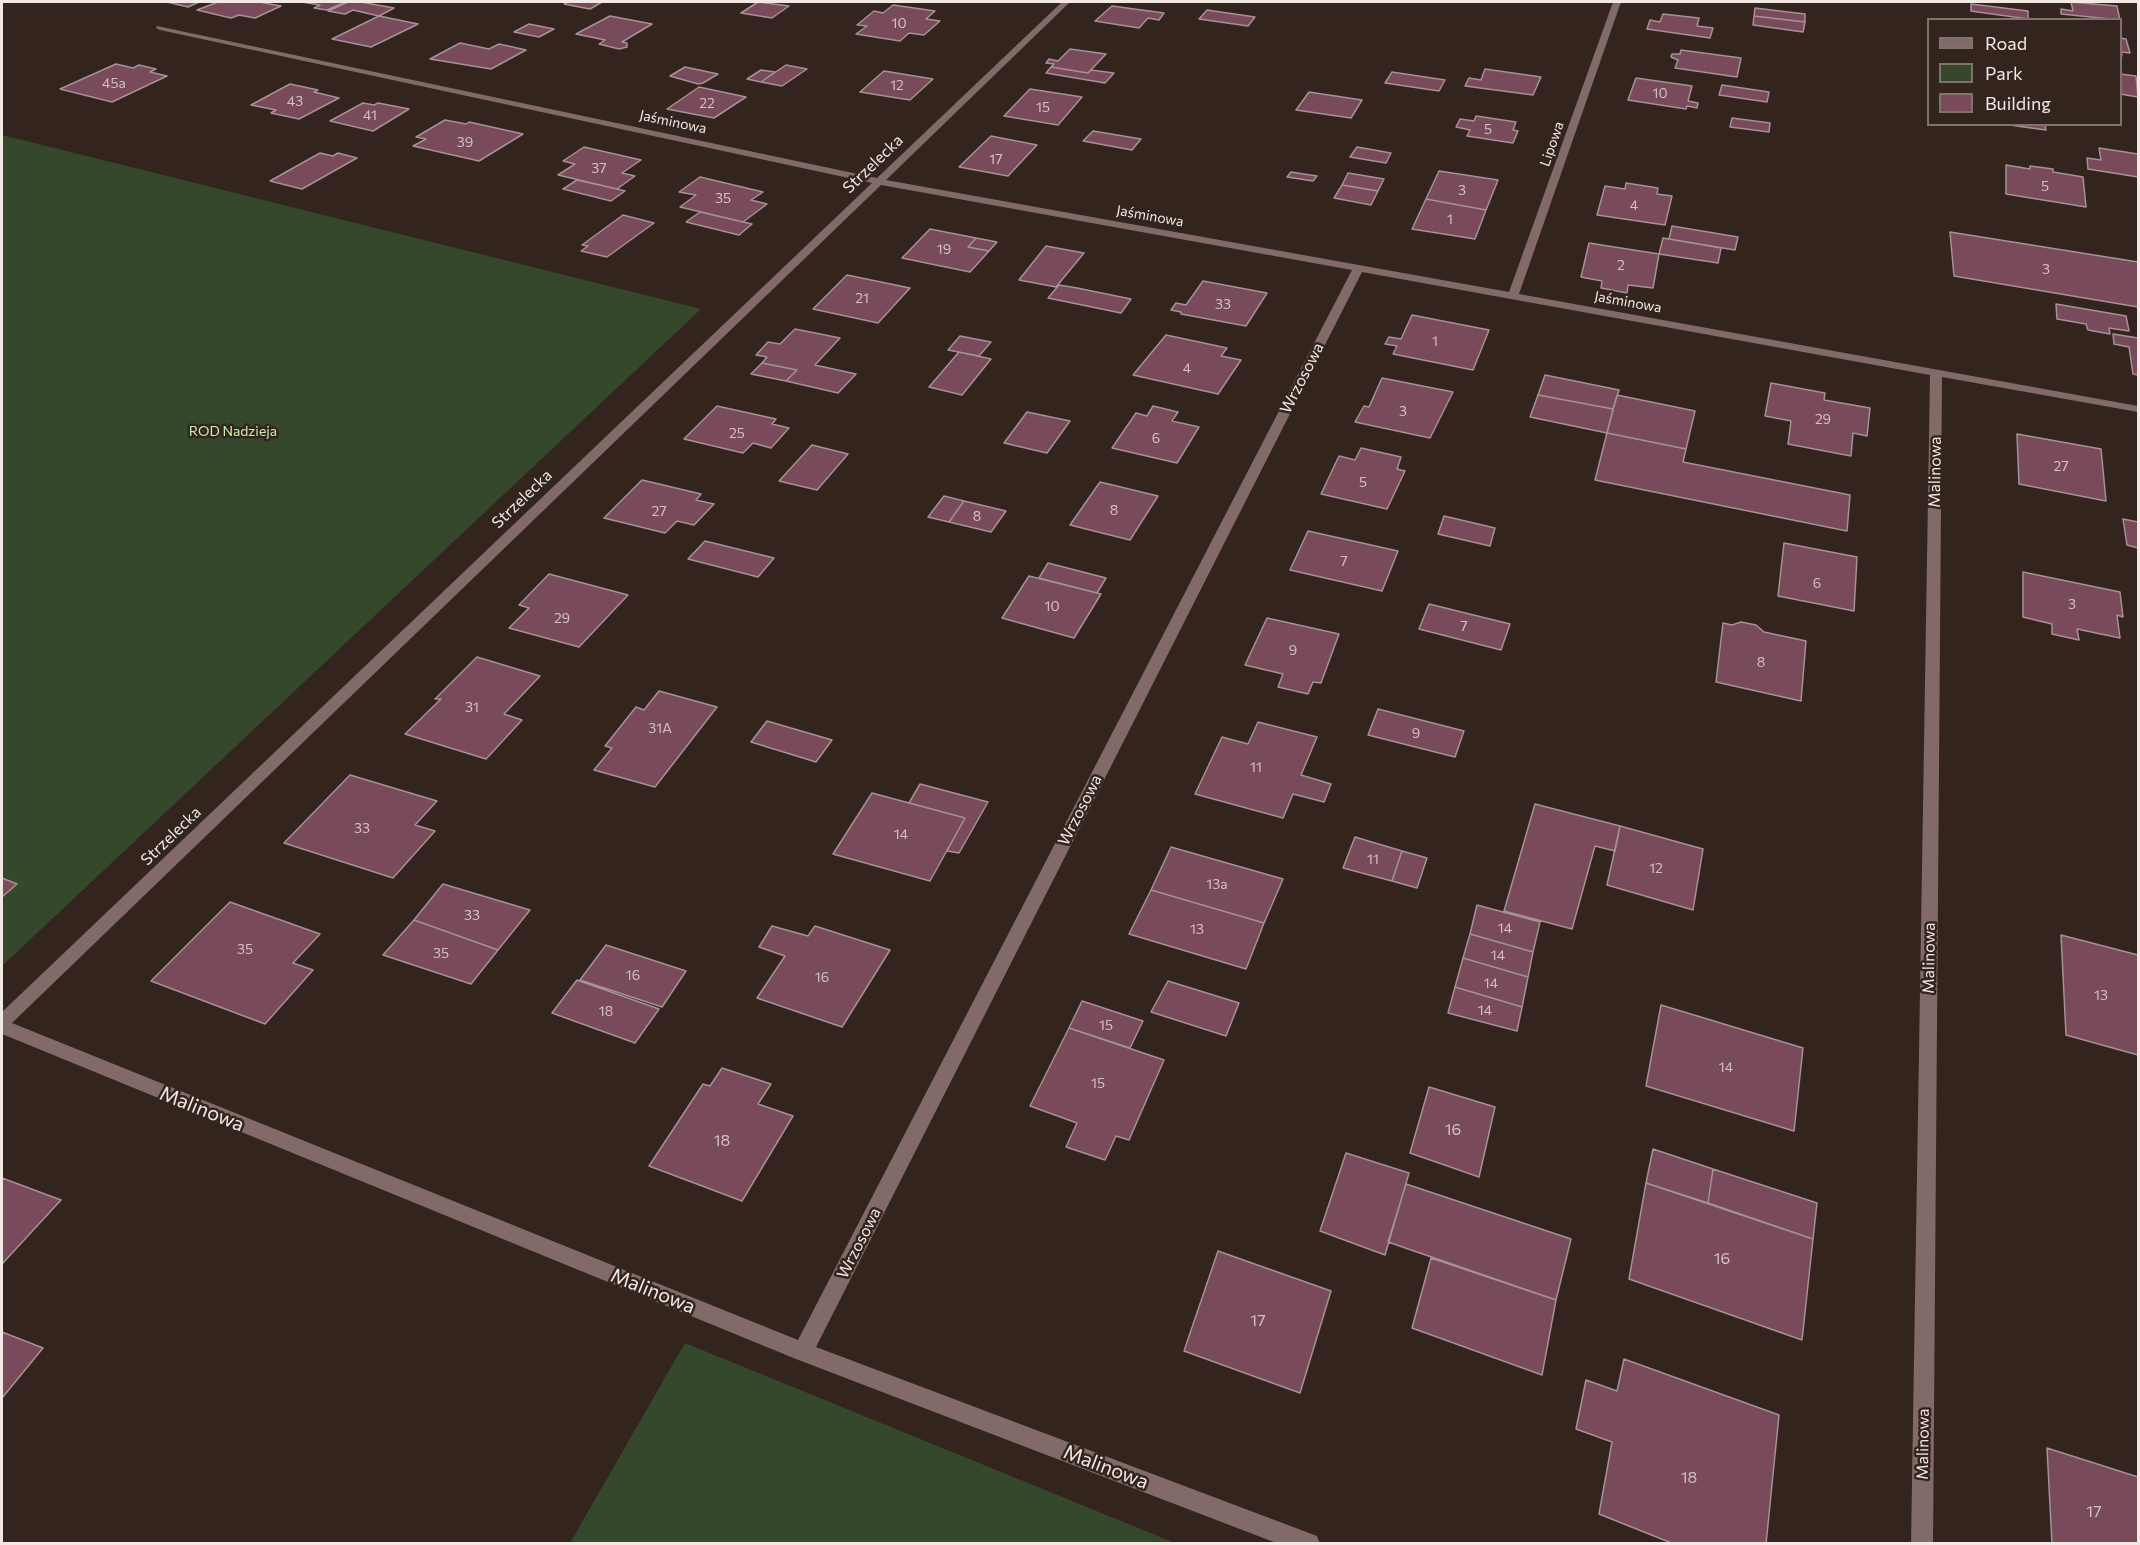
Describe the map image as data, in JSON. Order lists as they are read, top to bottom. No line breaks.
{"streets":{"street":["Jaśminowa","Lipowa","Strzelecka","Wrzosowa","Malinowa"]},"crossings":[["Jaśminowa","Lipowa"],["Jaśminowa","Strzelecka"],["Jaśminowa","Wrzosowa"],["Jaśminowa","Malinowa"],["Strzelecka","Malinowa"],["Wrzosowa","Malinowa"]],"parks":["ROD Nadzieja"],"house_numbers":["10","45a","12","10","43","22","15","41","5","39","17","37","5","3","35","4","1","19","2","3","21","33","1","4","3","29","25","6","27","5","8","27","8","7","6","3","10","29","7","9","8","31","31A","9","11","33","14","11","12","13a","33","14","13","35","35","14","16","16","14","13","14","18","15","14","15","16","18","16","17","18","17"],"legend":["Road","Park","Building"]}
